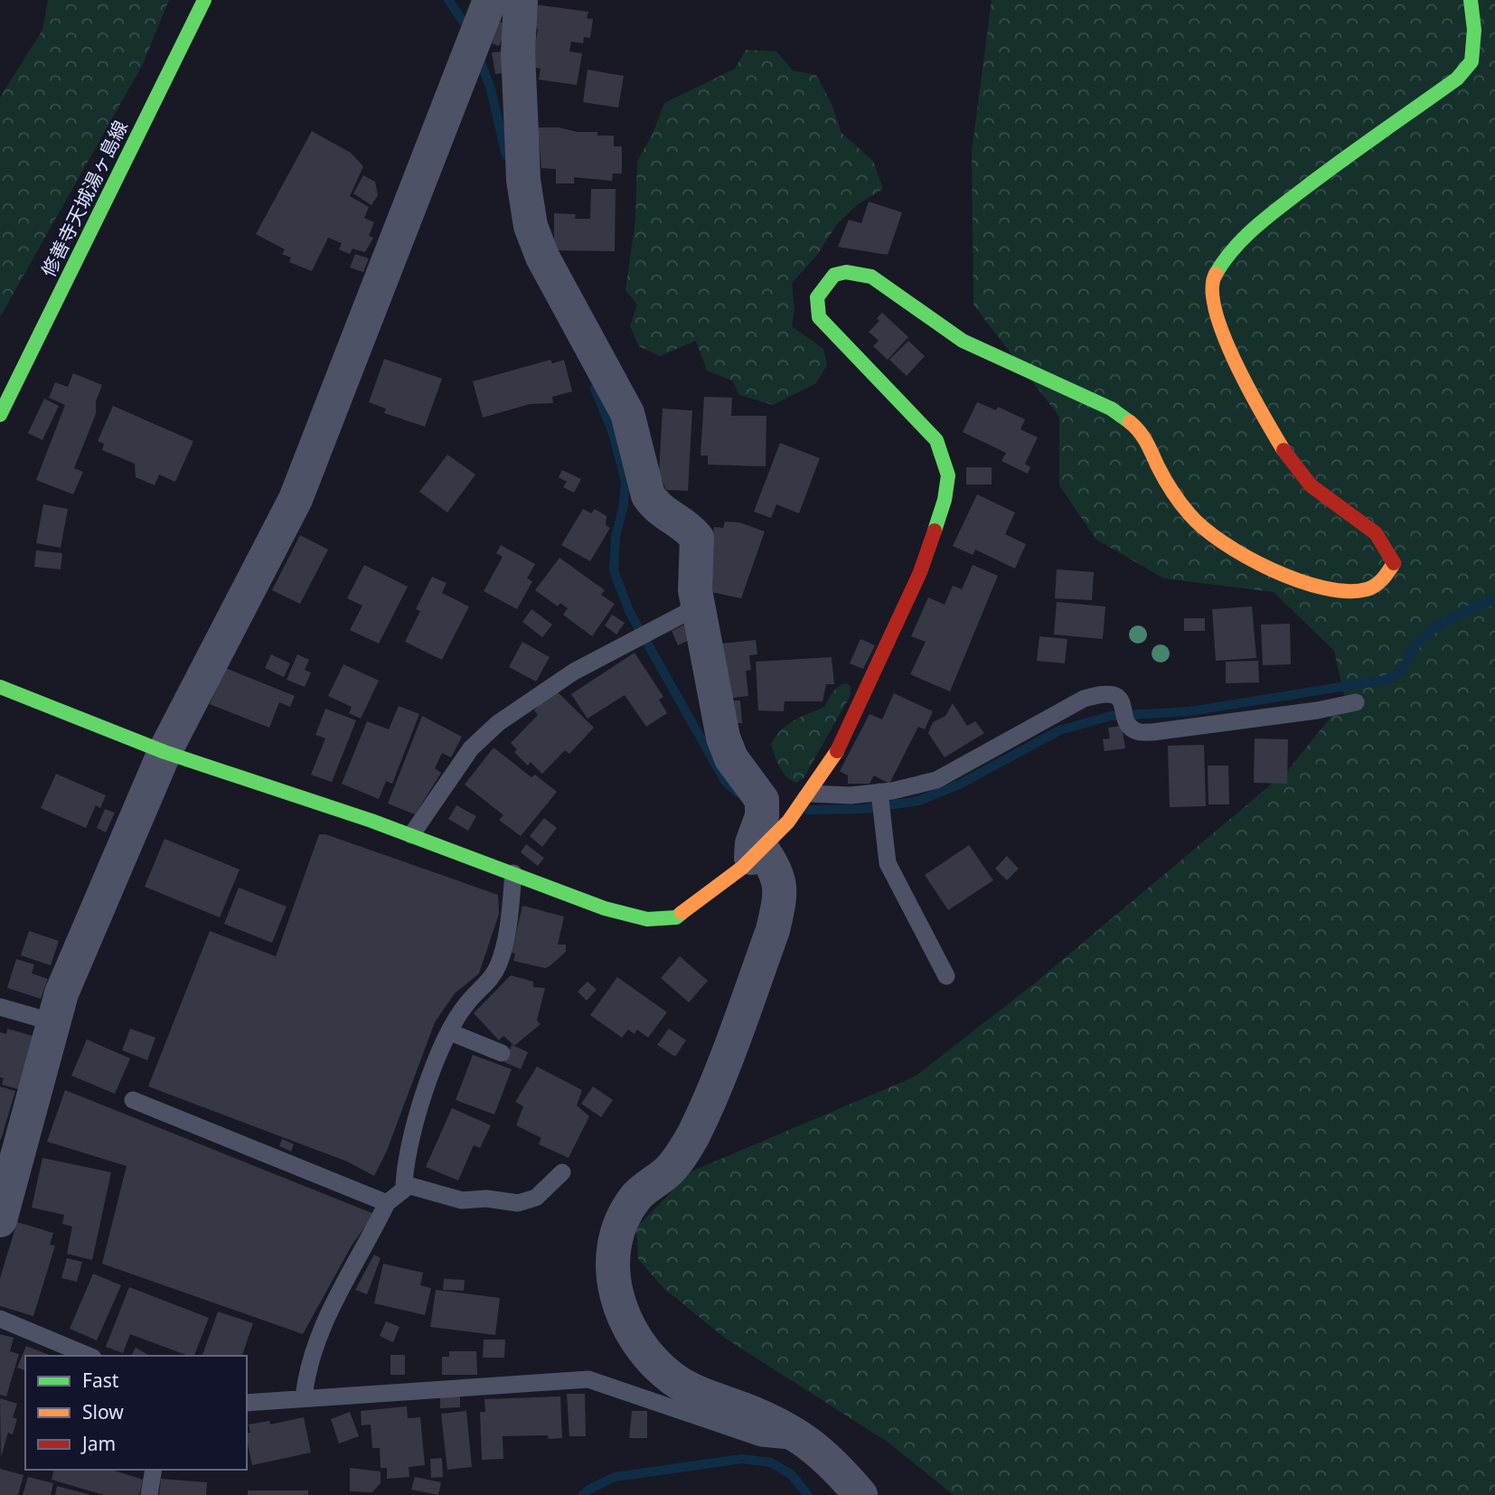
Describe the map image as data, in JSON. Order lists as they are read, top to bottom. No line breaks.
{"streets":{"street":["修善寺天城湯ヶ島線"]},"legend":["Fast","Slow","Jam"]}
